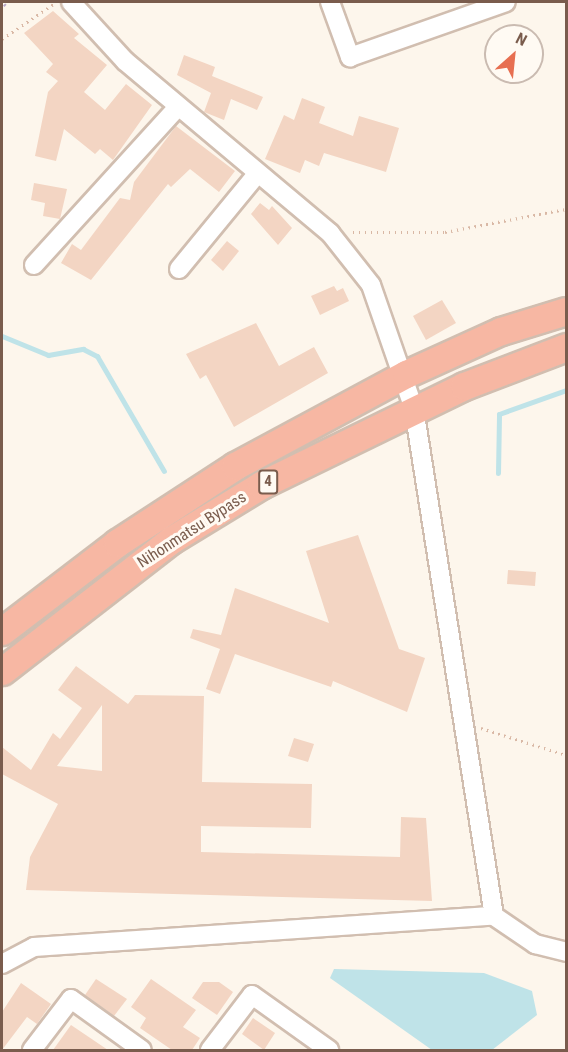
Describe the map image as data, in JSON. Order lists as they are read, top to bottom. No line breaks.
{"streets":{"highway":["4","Nihonmatsu Bypass"]},"north":"top right"}
